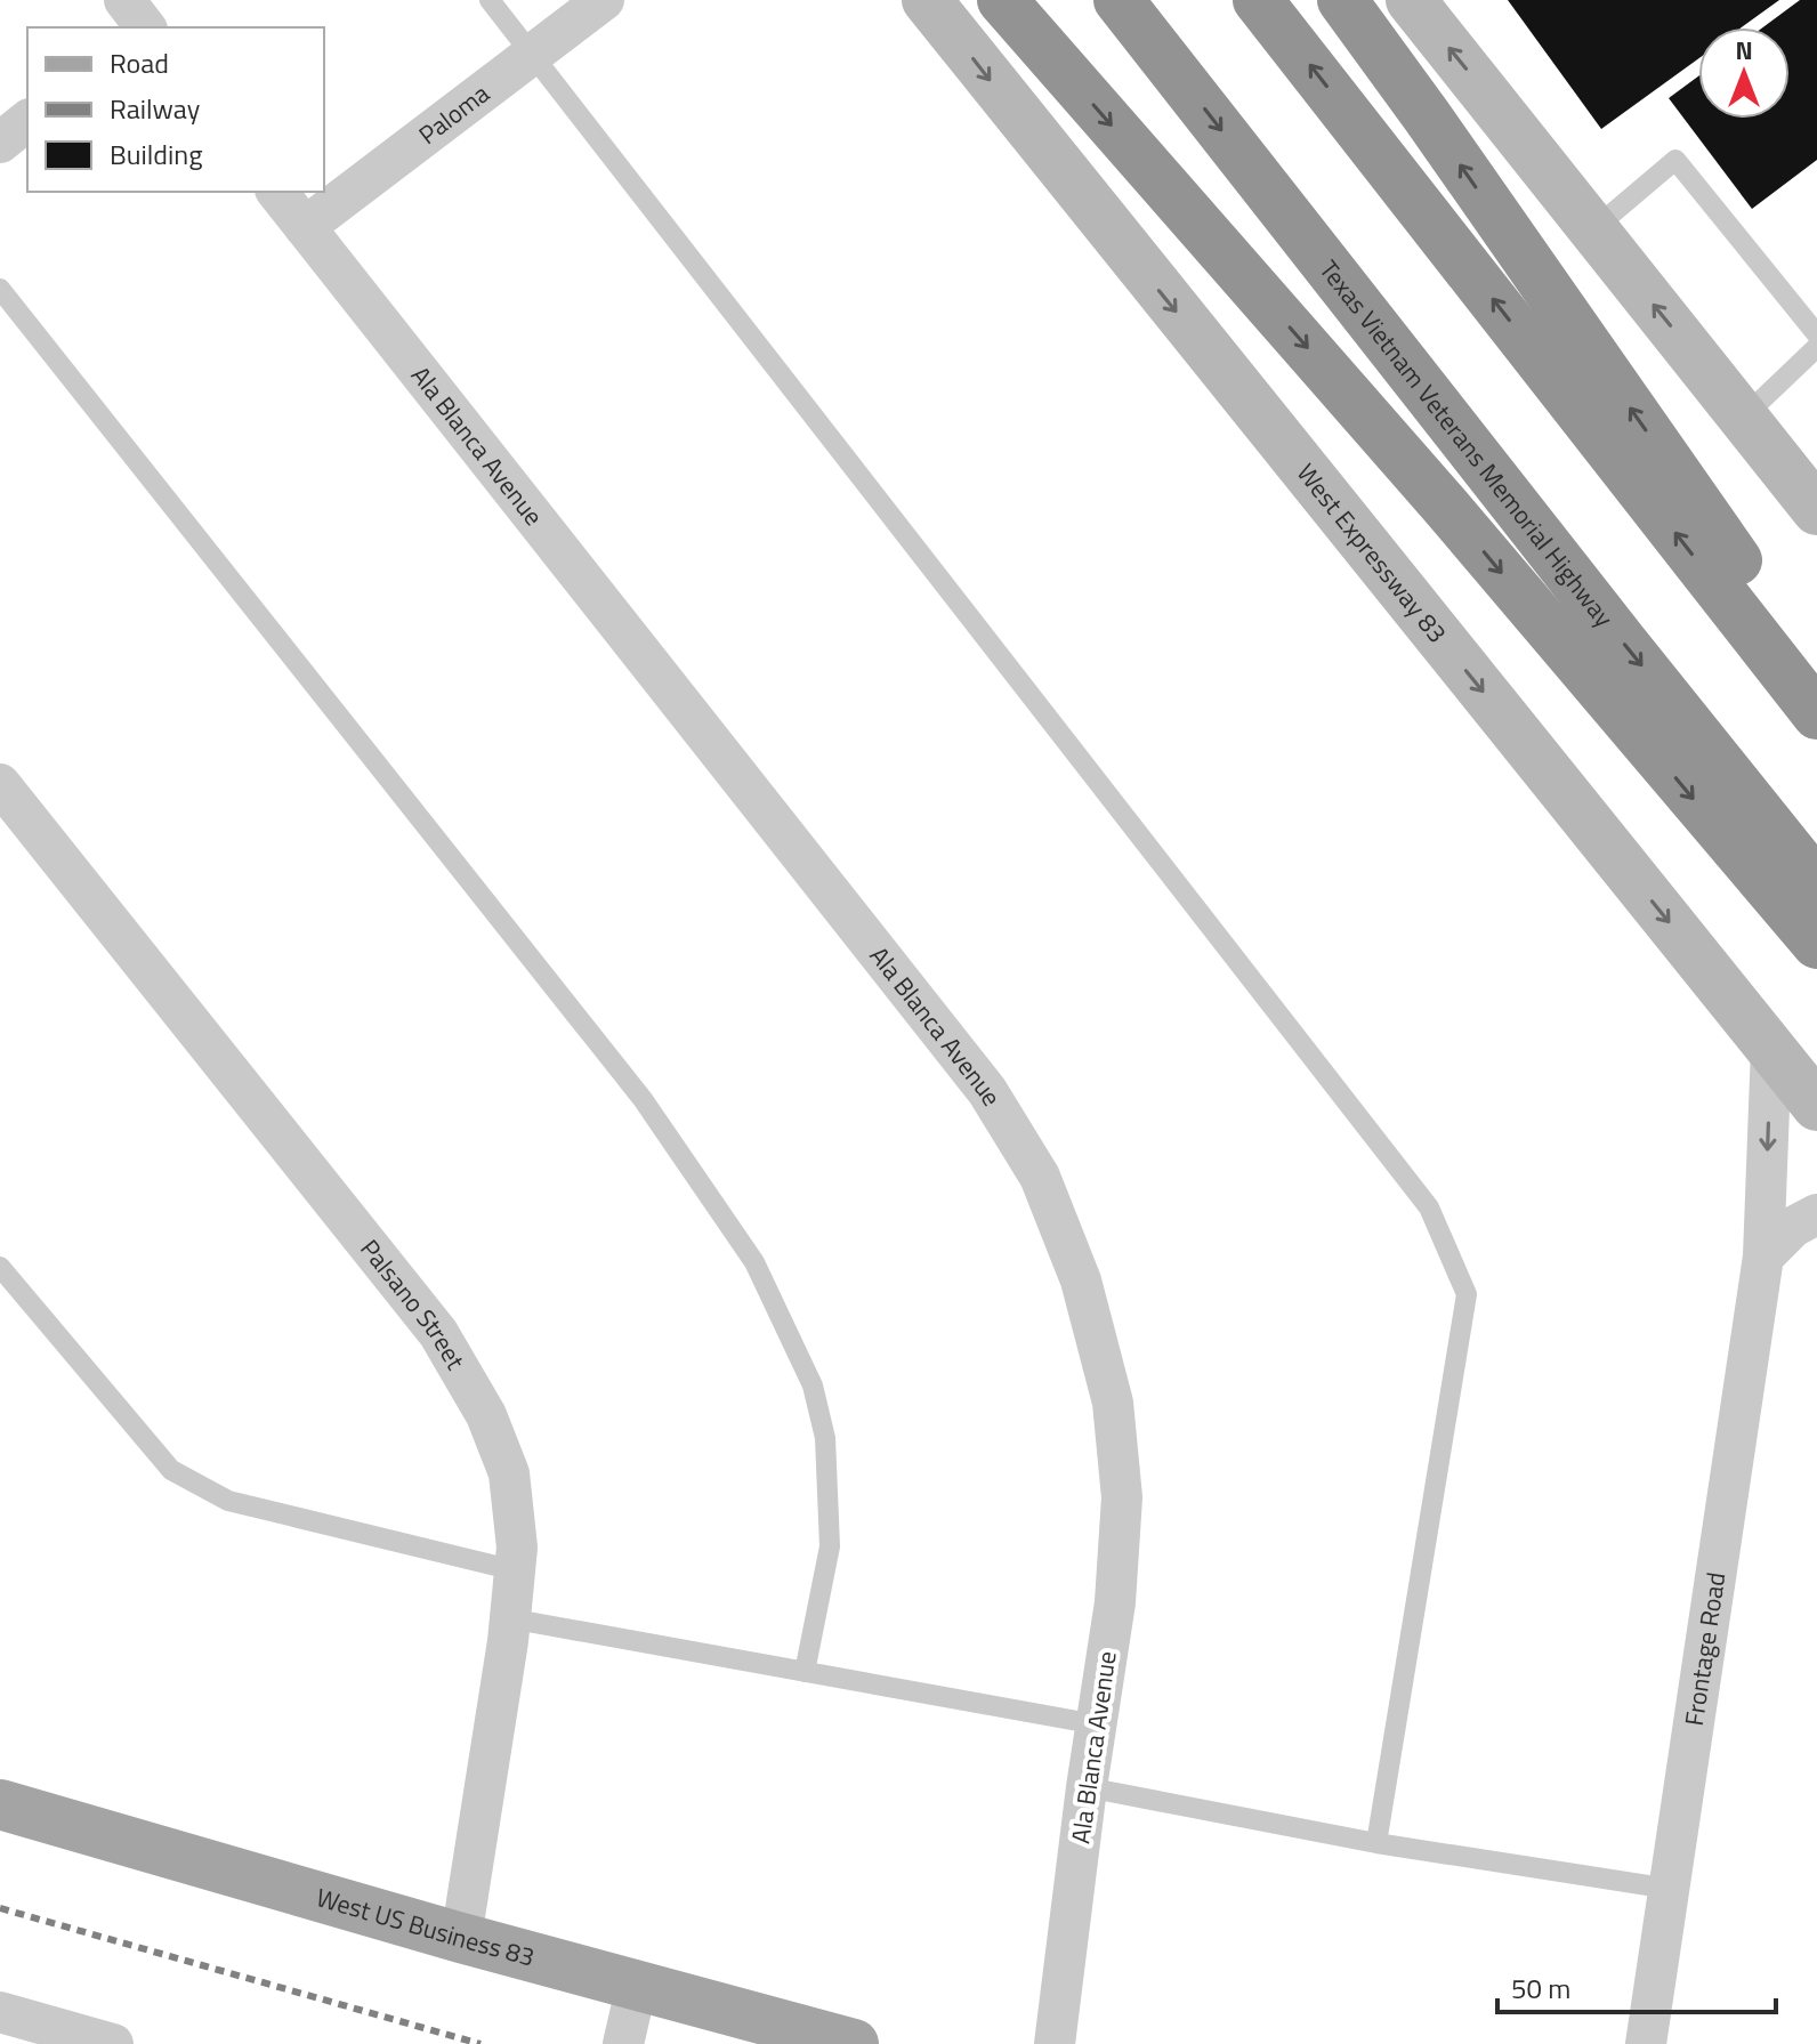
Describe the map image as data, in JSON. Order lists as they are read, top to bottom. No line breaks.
{"streets":{"highway":["Texas Vietnam Veterans Memorial Highway"],"main road":["West Expressway 83","West US Business 83"],"street":["Paloma","Ala Blanca Avenue","Palsano Street","Frontage Road"]},"crossings":[["Paloma","Ala Blanca Avenue"],["West Expressway 83","Frontage Road"],["Palsano Street","West US Business 83"]],"legend":["Road","Railway","Building"],"scale_bar":"50 m","north":"top"}
